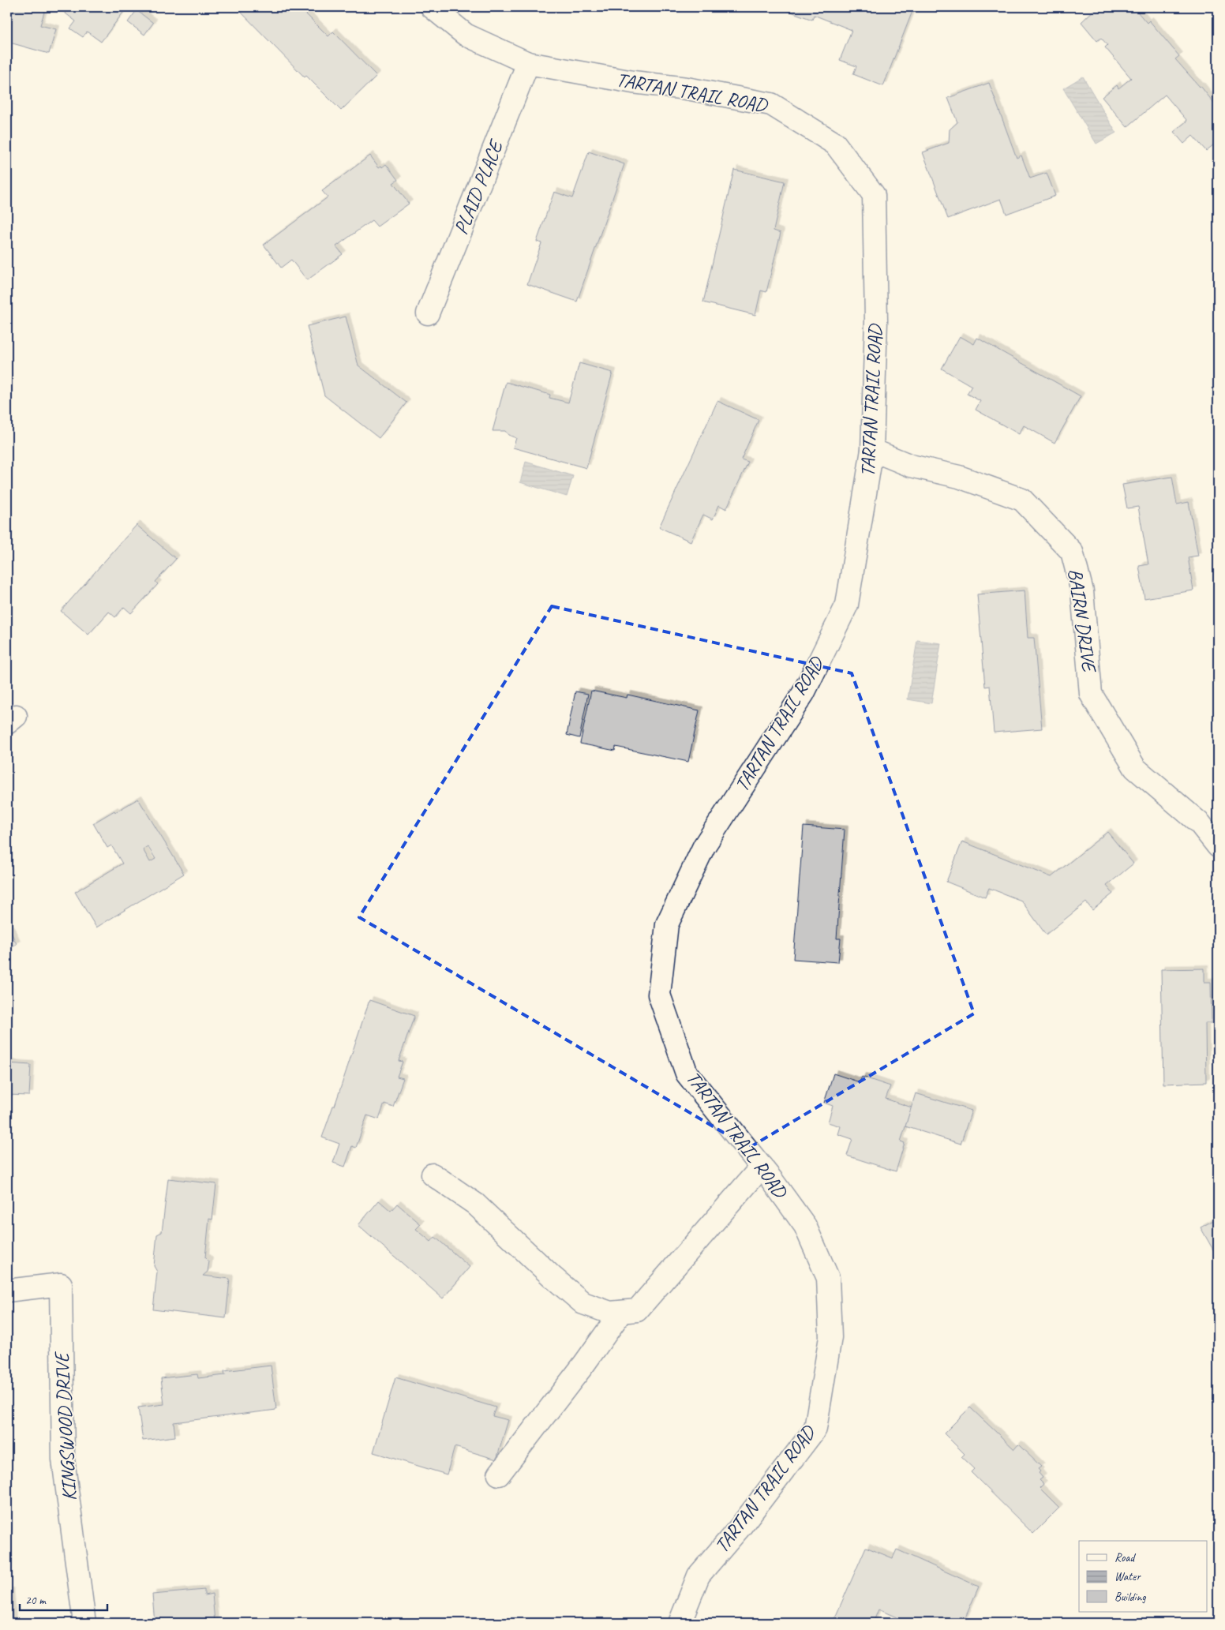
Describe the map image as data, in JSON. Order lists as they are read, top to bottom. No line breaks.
{"streets":{"street":["TARTAN TRAIL ROAD","PLAID PLACE","BAIRN DRIVE","KINGSWOOD DRIVE"]},"crossings":[["TARTAN TRAIL ROAD","PLAID PLACE"],["TARTAN TRAIL ROAD","BAIRN DRIVE"]],"legend":["Road","Water","Building"],"scale_bar":"20 m"}
